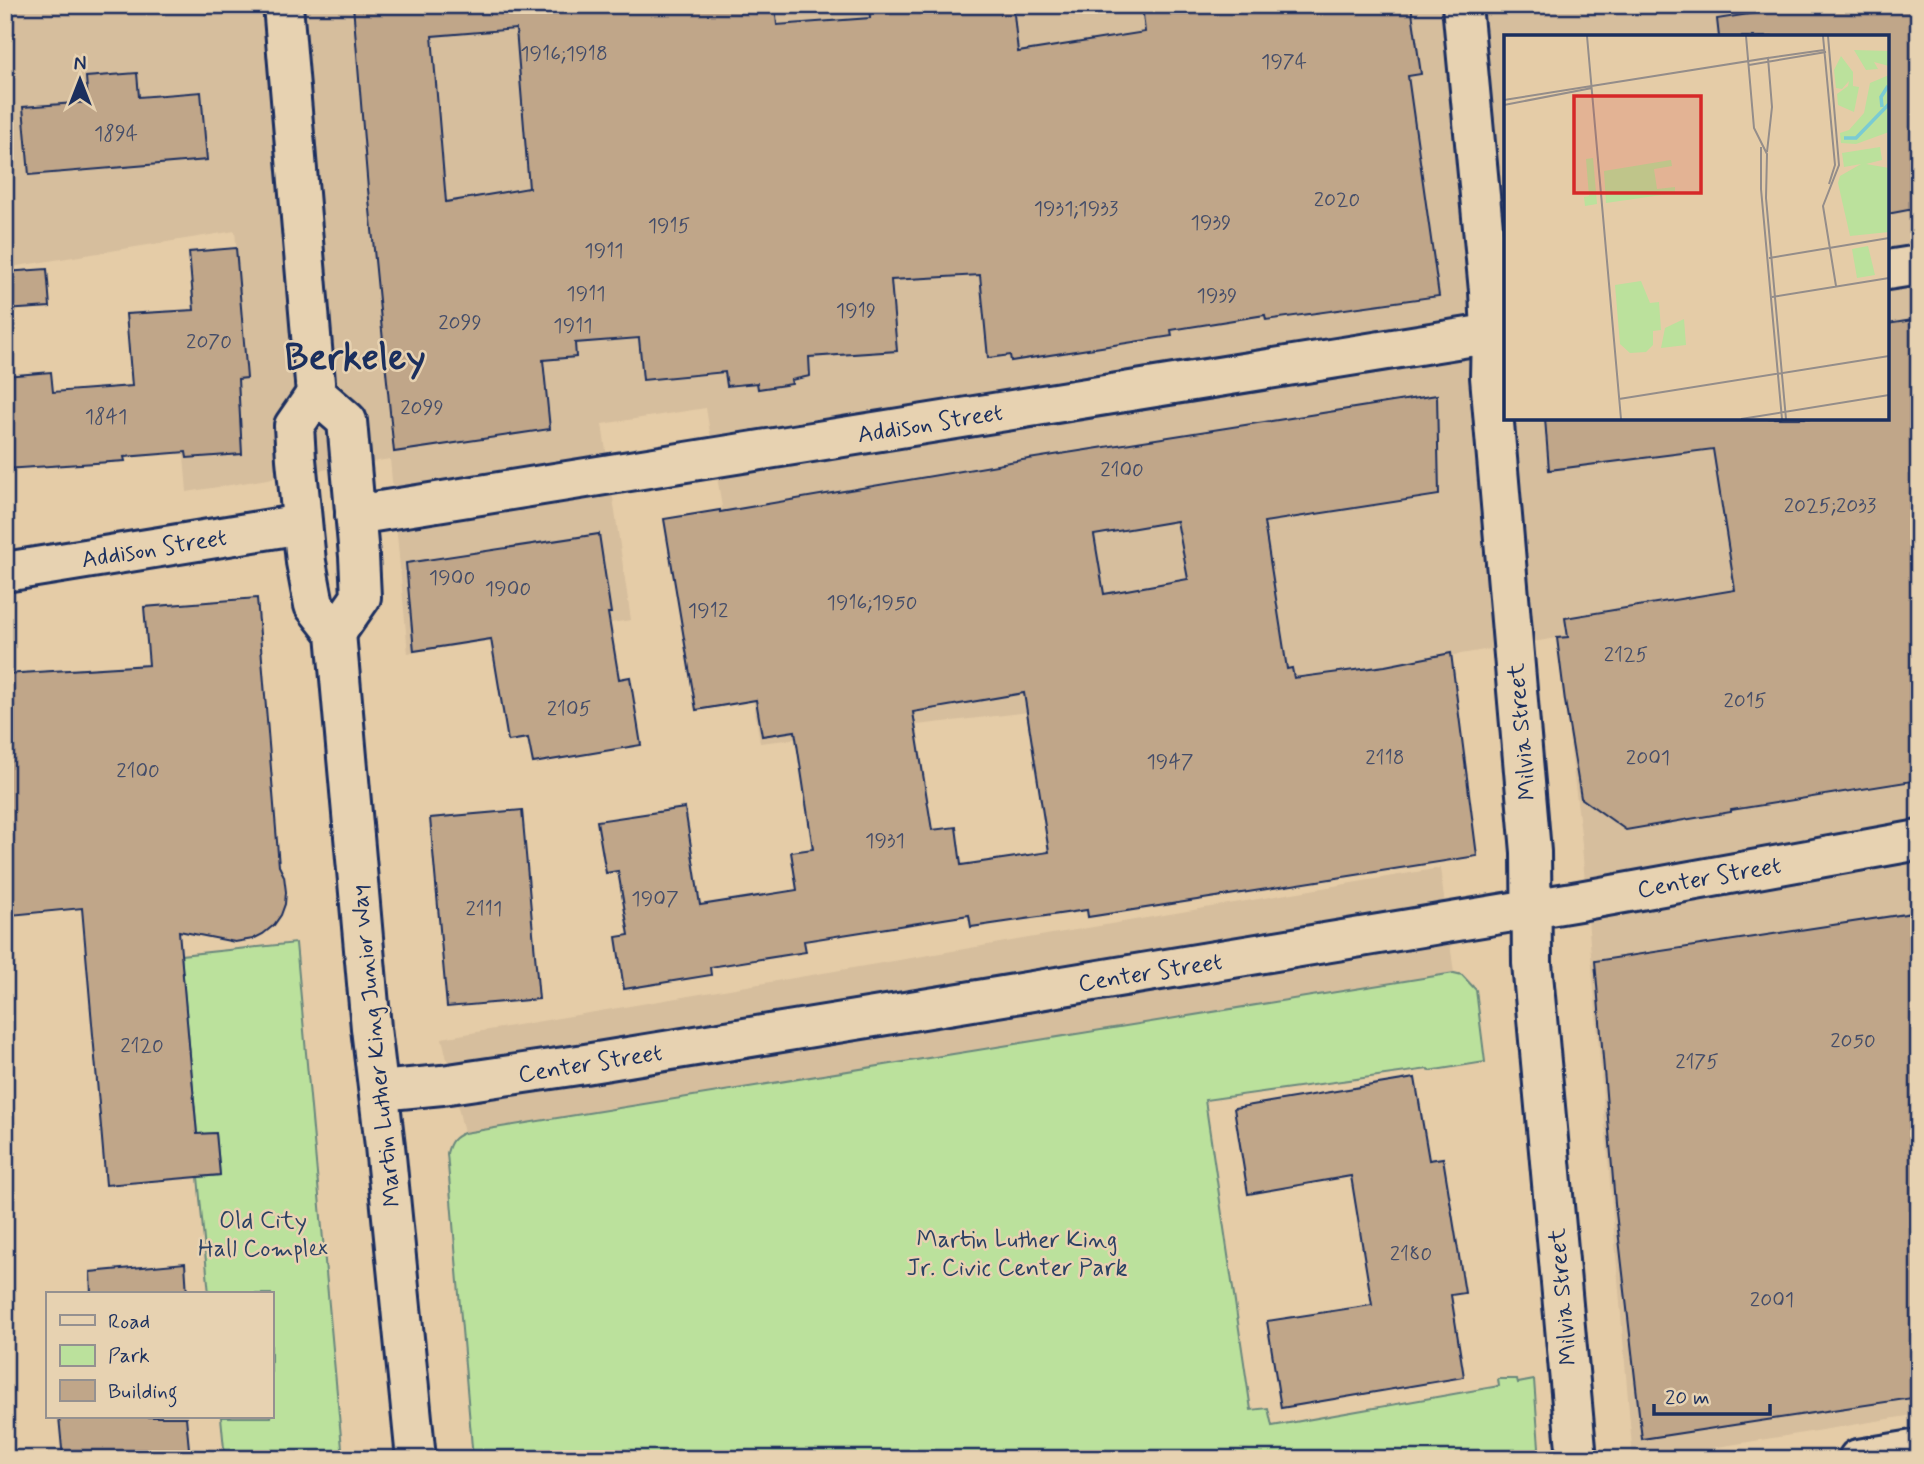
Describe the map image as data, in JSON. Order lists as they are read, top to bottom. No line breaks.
{"streets":{"street":["Addison Street","Milvia Street","Center Street","Martin Luther King Junior Way"]},"crossings":[["Addison Street","Milvia Street"],["Milvia Street","Center Street"],["Center Street","Martin Luther King Junior Way"]],"districts":["Berkeley"],"parks":["Old City Hall Complex","Martin Luther King Jr. Civic Center Park"],"house_numbers":["1916;1918","1974","1894","2020","1931;1933","1939","1915","1911","1911","1939","1919","2099","1911","2070","2099","1841","2100","2025;2033","1900","1900","1916;1950","1912","2125","2015","2105","2118","2001","1947","2100","1931","1907","2111","2050","2120","2175","2180","2001"],"legend":["Road","Park","Building"],"scale_bar":"20 m","north":"top"}
